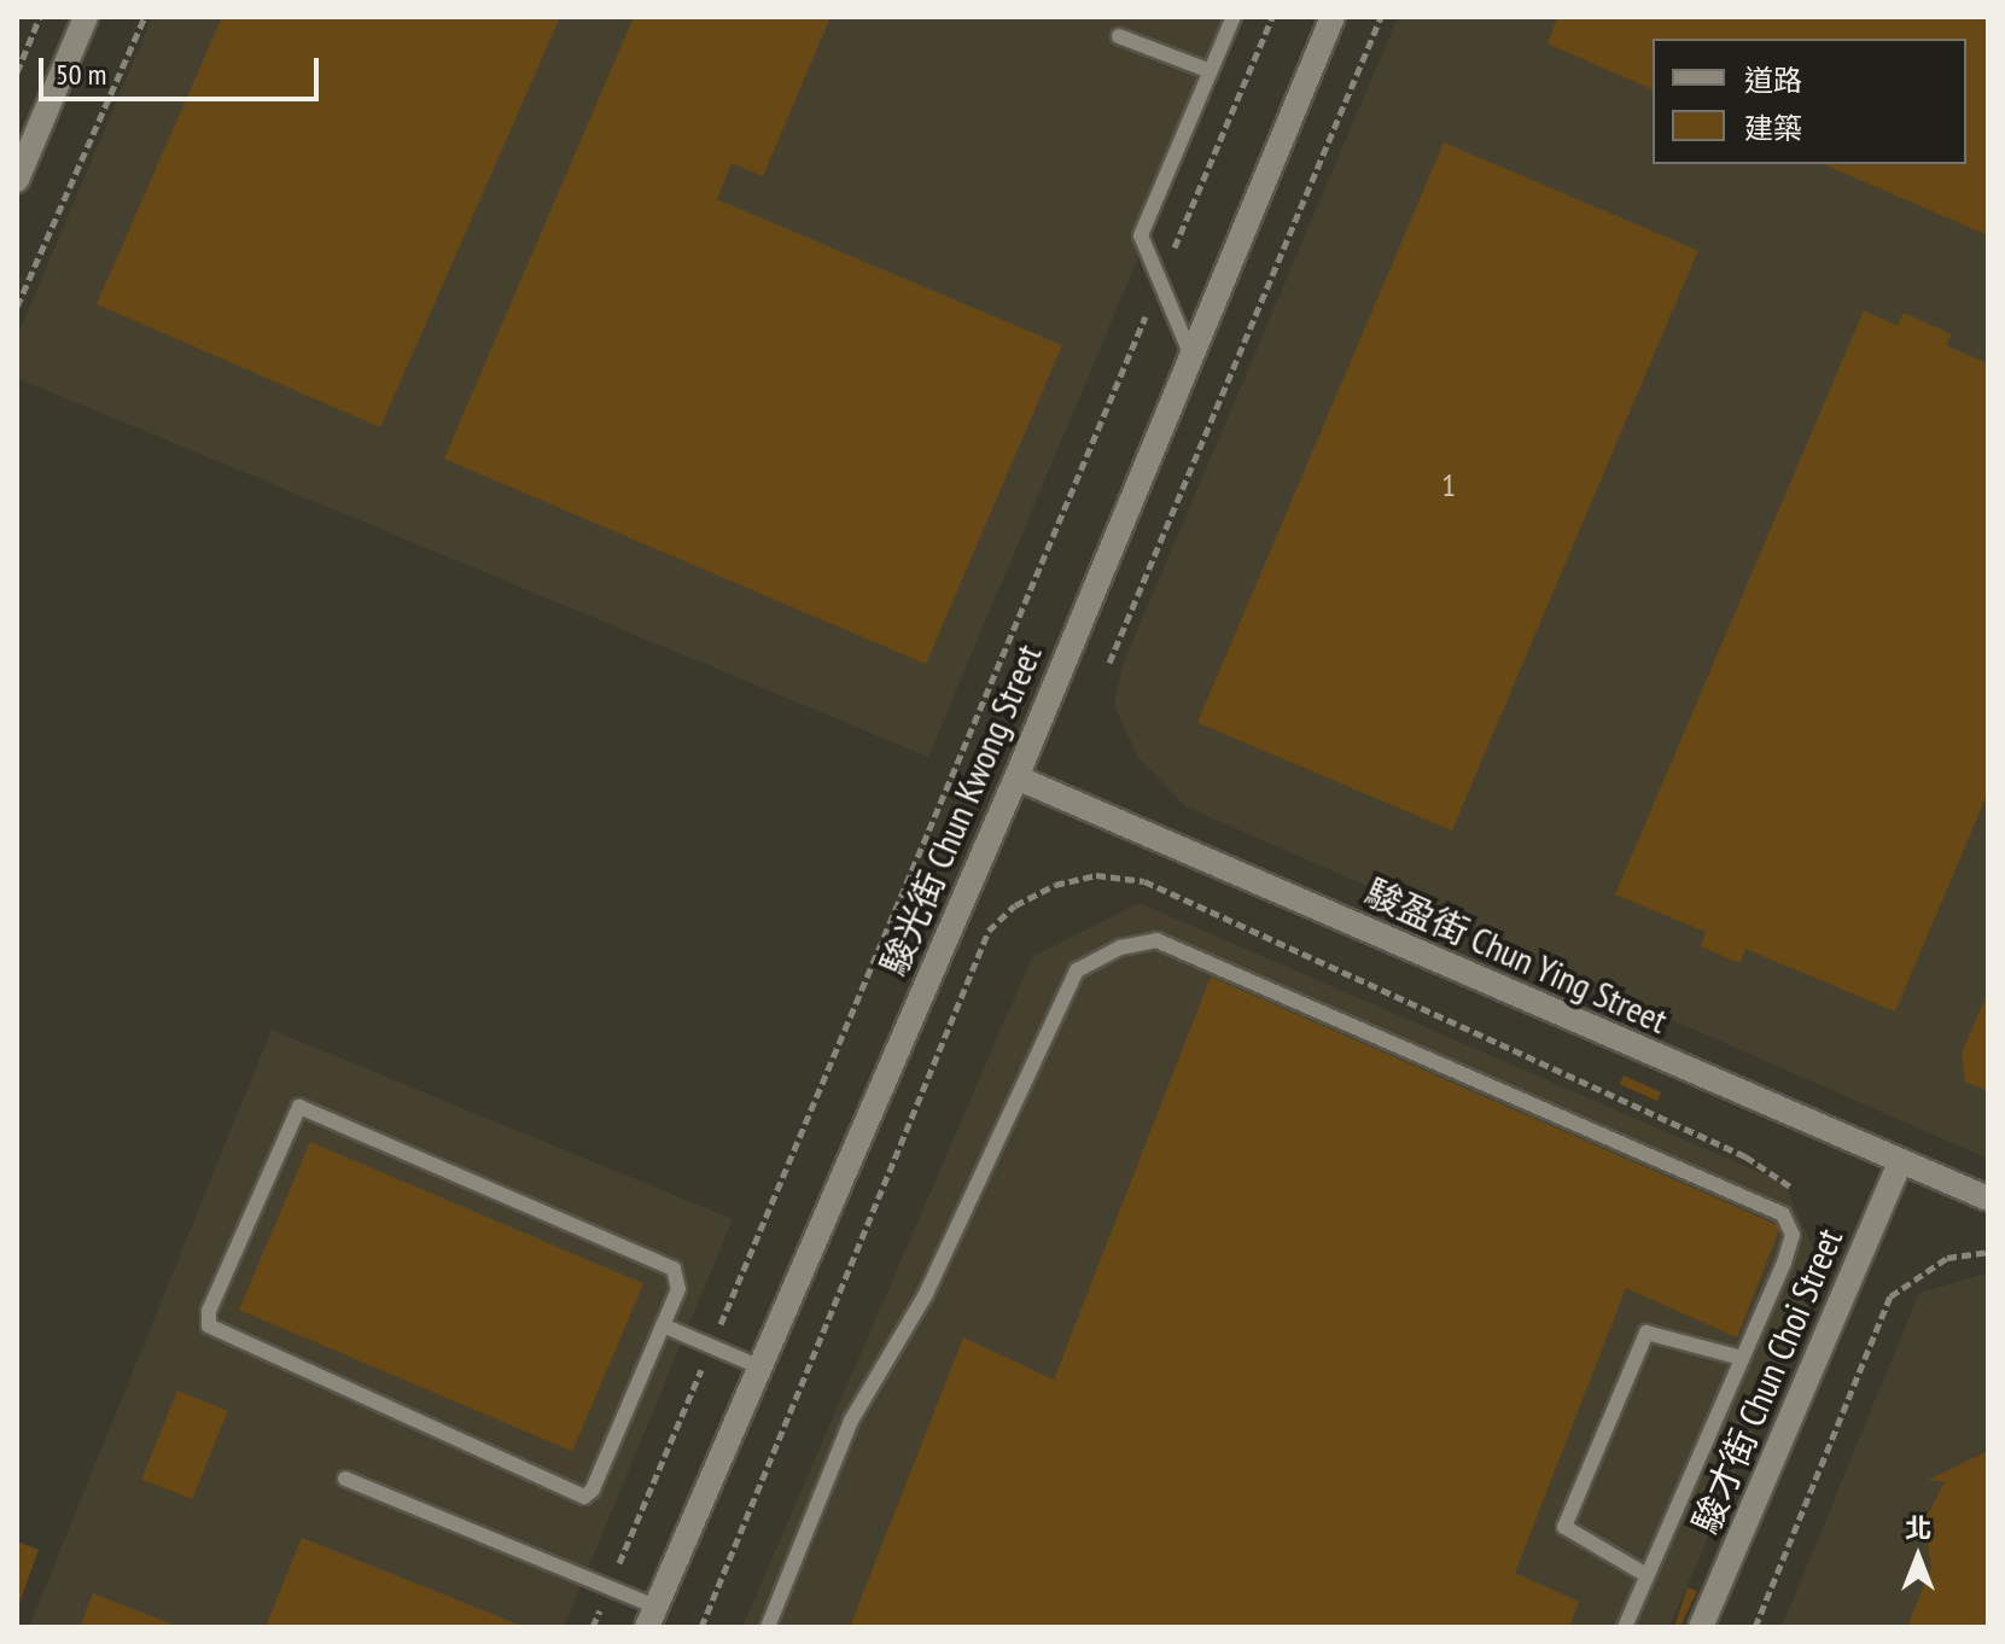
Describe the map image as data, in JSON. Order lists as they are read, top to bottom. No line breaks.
{"streets":{"street":["駿光街 Chun Kwong Street","駿盈街 Chun Ying Street","駿才街 Chun Choi Street"]},"crossings":[["駿光街 Chun Kwong Street","駿盈街 Chun Ying Street"],["駿盈街 Chun Ying Street","駿才街 Chun Choi Street"]],"house_numbers":["1"],"legend":["道路","建築"],"scale_bar":"50 m","north":"top"}
